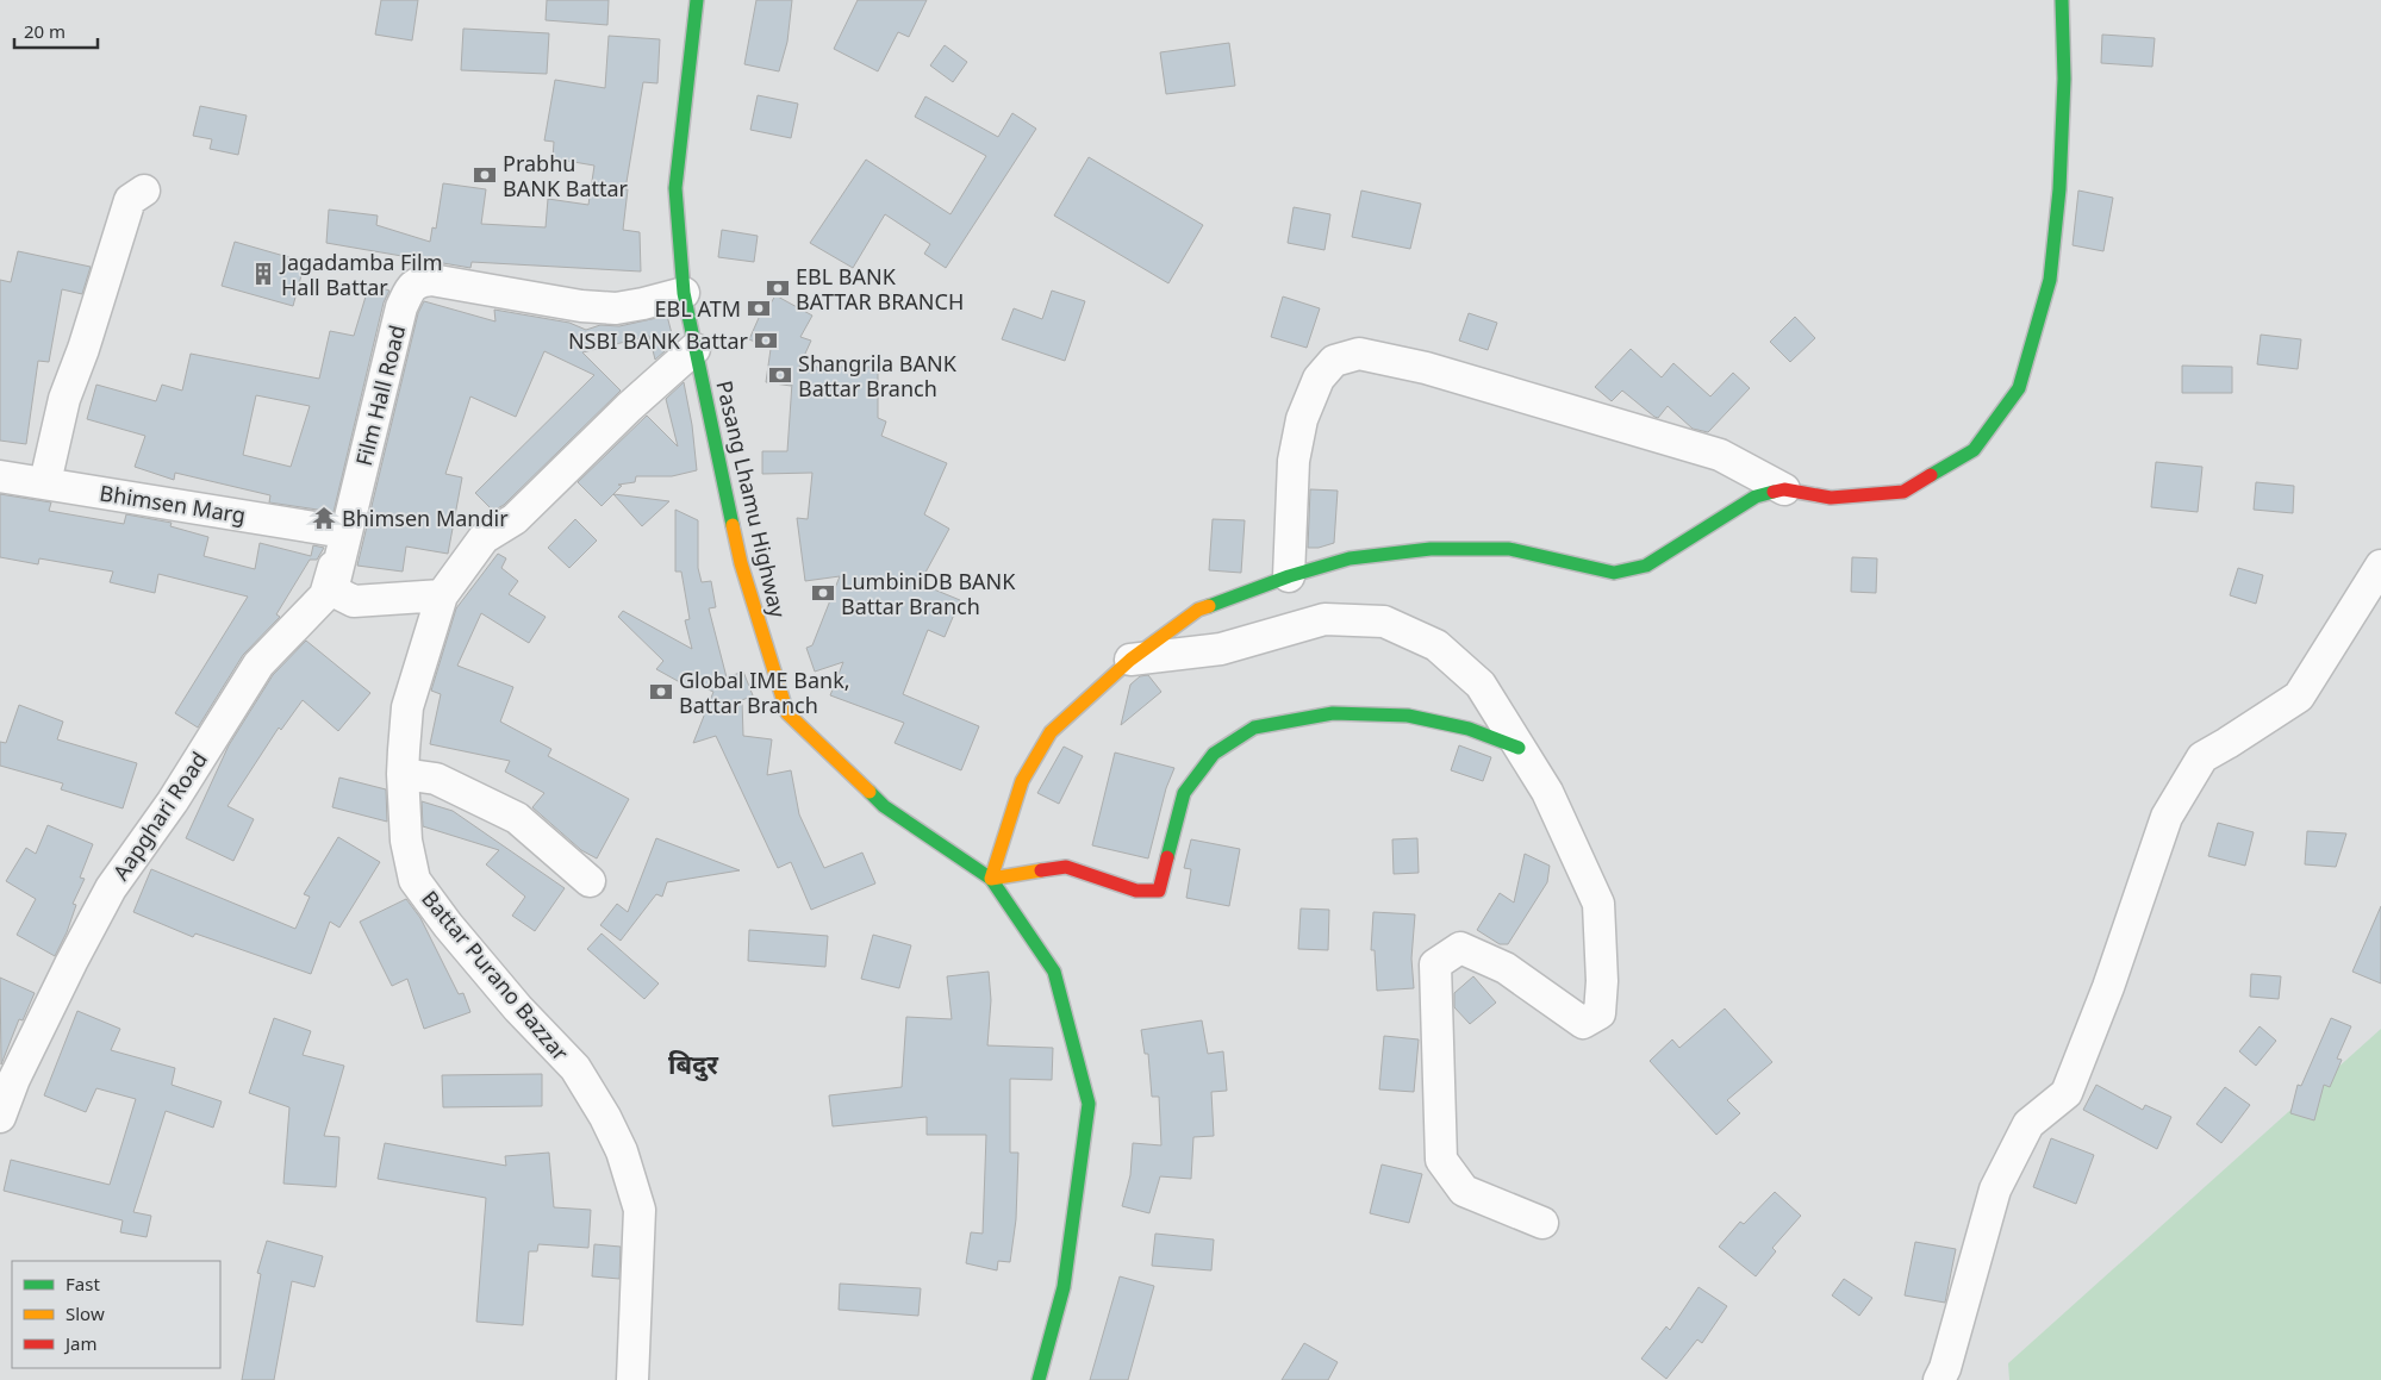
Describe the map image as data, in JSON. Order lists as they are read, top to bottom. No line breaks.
{"streets":{"street":["Film Hall Road","Pasang Lhamu Highway","Bhimsen Marg","Aapghari Road","Battar Purano Bazzar"]},"crossings":[["Film Hall Road","Pasang Lhamu Highway"],["Film Hall Road","Bhimsen Marg"],["Film Hall Road","Aapghari Road"],["Pasang Lhamu Highway","Battar Purano Bazzar"],["Bhimsen Marg","Aapghari Road"]],"districts":["बिदुर"],"places":{"bank":["Prabhu BANK Battar","EBL BANK BATTAR BRANCH","EBL ATM","NSBI BANK Battar","Shangrila BANK Battar Branch","LumbiniDB BANK Battar Branch","Global IME Bank, Battar Branch"],"building":["Jagadamba Film Hall Battar"],"temple":["Bhimsen Mandir"]},"legend":["Fast","Slow","Jam"],"scale_bar":"20 m"}
